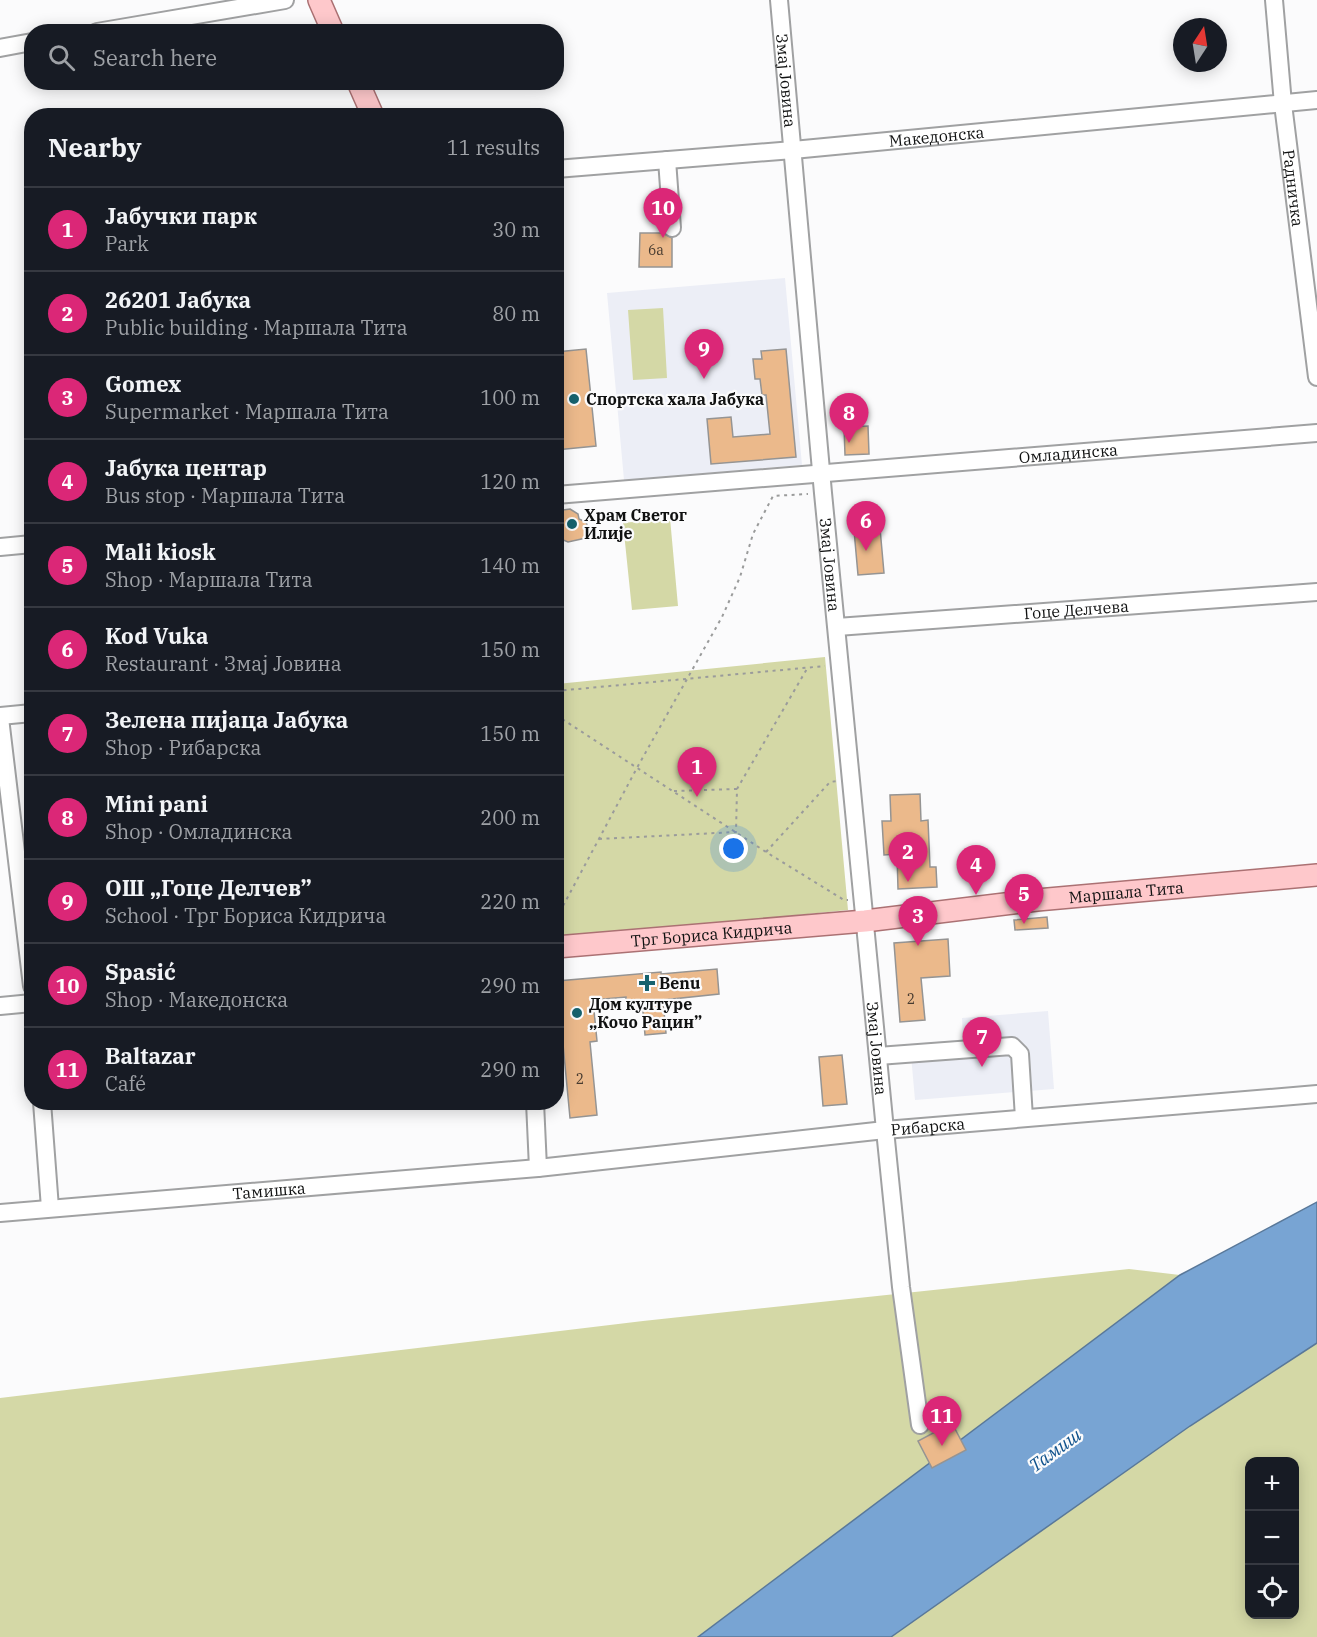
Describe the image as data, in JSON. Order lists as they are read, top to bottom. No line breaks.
{"streets":{"main road":["Маршала Тита","Трг Бориса Кидрича"],"street":["Змај Јовина","Македонска","Радничка","Омладинска","Гоце Делчева","Рибарска","Тамишка"]},"crossings":[["Змај Јовина","Македонска"],["Змај Јовина","Омладинска"],["Змај Јовина","Гоце Делчева"],["Змај Јовина","Маршала Тита"],["Змај Јовина","Трг Бориса Кидрича"],["Змај Јовина","Рибарска"],["Македонска","Радничка"],["Маршала Тита","Трг Бориса Кидрича"],["Рибарска","Тамишка"]],"water":["Тамиш"],"places":{"other":["Спортска хала Јабука","Храм Светог Илије","Дом културе „Кочо Рацин”"],"health":["Benu"]},"house_numbers":["6a","2","2"],"north":"top","page":{"search":"Search here","heading":["Nearby","11 results"],"list":[{"mark":"1","name":"Јабучки парк","note":"Park","value":"30 m"},{"mark":"2","name":"26201 Јабука","note":"Public building · Маршала Тита","value":"80 m"},{"mark":"3","name":"Gomex","note":"Supermarket · Маршала Тита","value":"100 m"},{"mark":"4","name":"Јабука центар","note":"Bus stop · Маршала Тита","value":"120 m"},{"mark":"5","name":"Mali kiosk","note":"Shop · Маршала Тита","value":"140 m"},{"mark":"6","name":"Kod Vuka","note":"Restaurant · Змај Јовина","value":"150 m"},{"mark":"7","name":"Зелена пијаца Јабука","note":"Shop · Рибарска","value":"150 m"},{"mark":"8","name":"Mini pani","note":"Shop · Омладинска","value":"200 m"},{"mark":"9","name":"ОШ „Гоце Делчев”","note":"School · Трг Бориса Кидрича","value":"220 m"},{"mark":"10","name":"Spasić","note":"Shop · Македонска","value":"290 m"},{"mark":"11","name":"Baltazar","note":"Café","value":"290 m"}],"pins":["10","9","8","6","1","2","4","5","3","7","11"],"map_buttons":["+","−"]}}
